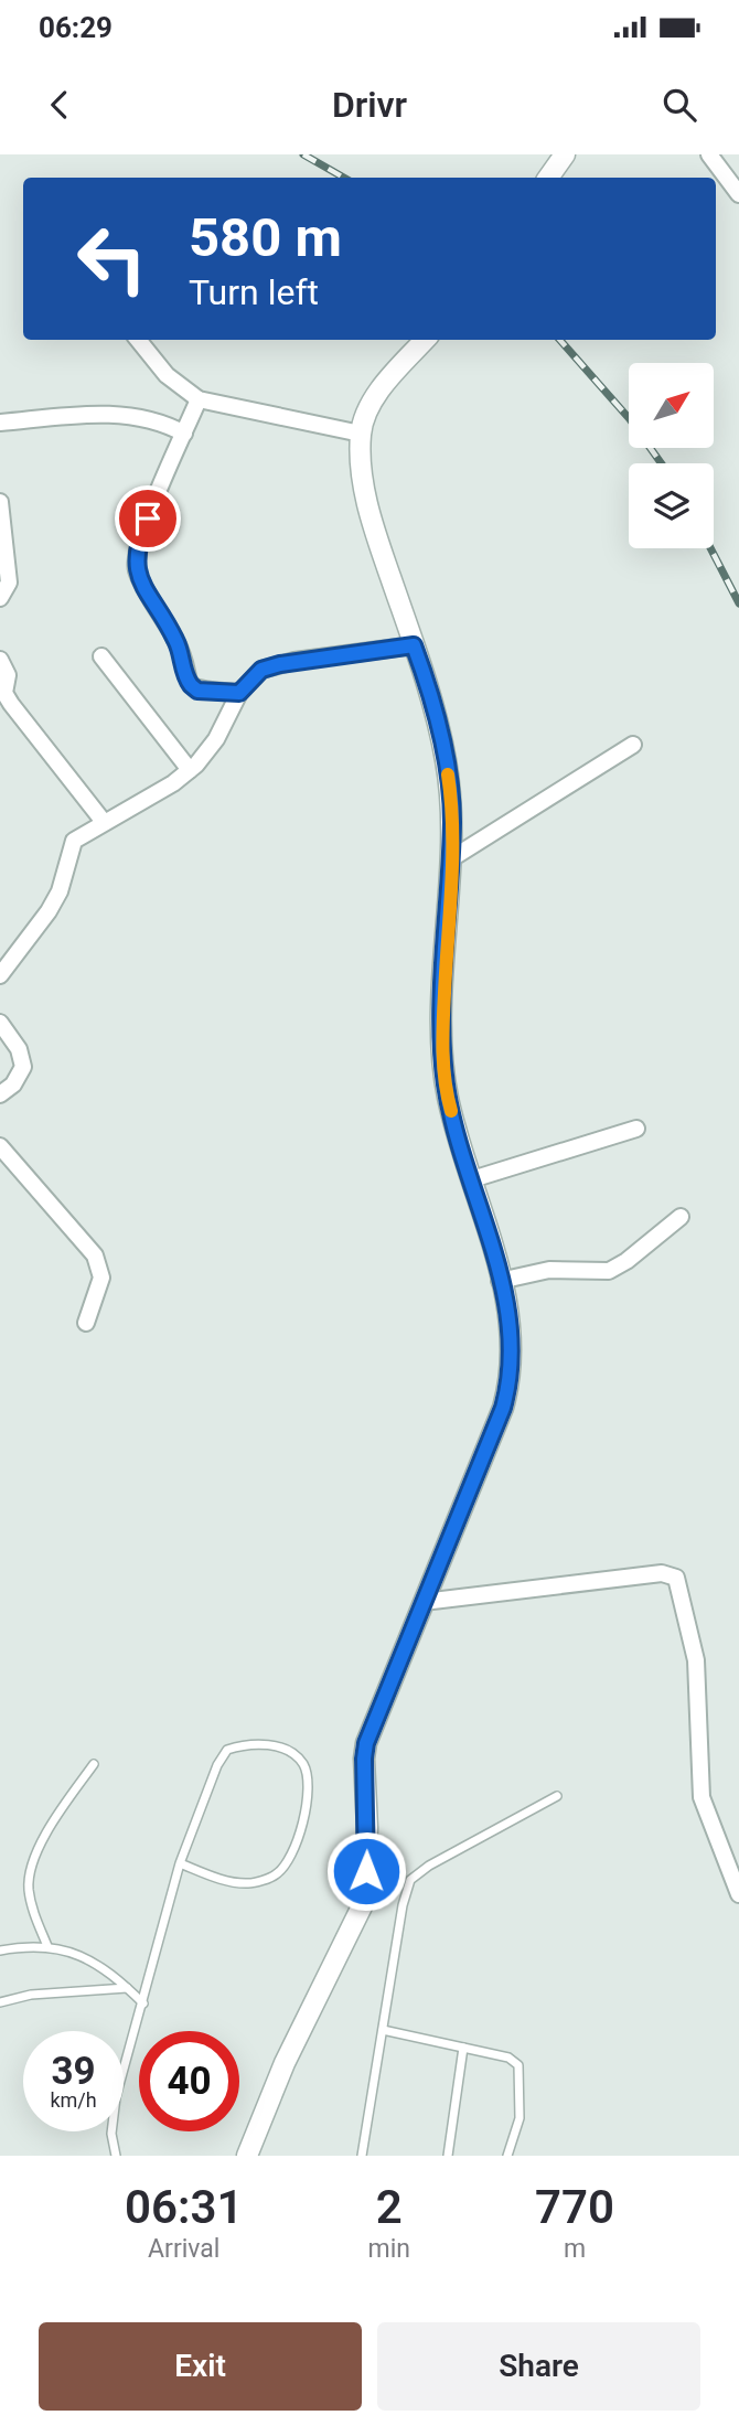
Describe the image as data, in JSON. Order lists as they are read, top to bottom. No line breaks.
{"north":"top right","page":{"status":"06:29","header":"Drivr","turn":["580 m","Turn left"],"speed":"39 km/h","limit":"40","eta":["06:31","Arrival","2","min","770","m"],"buttons":["Exit","Share"]}}
